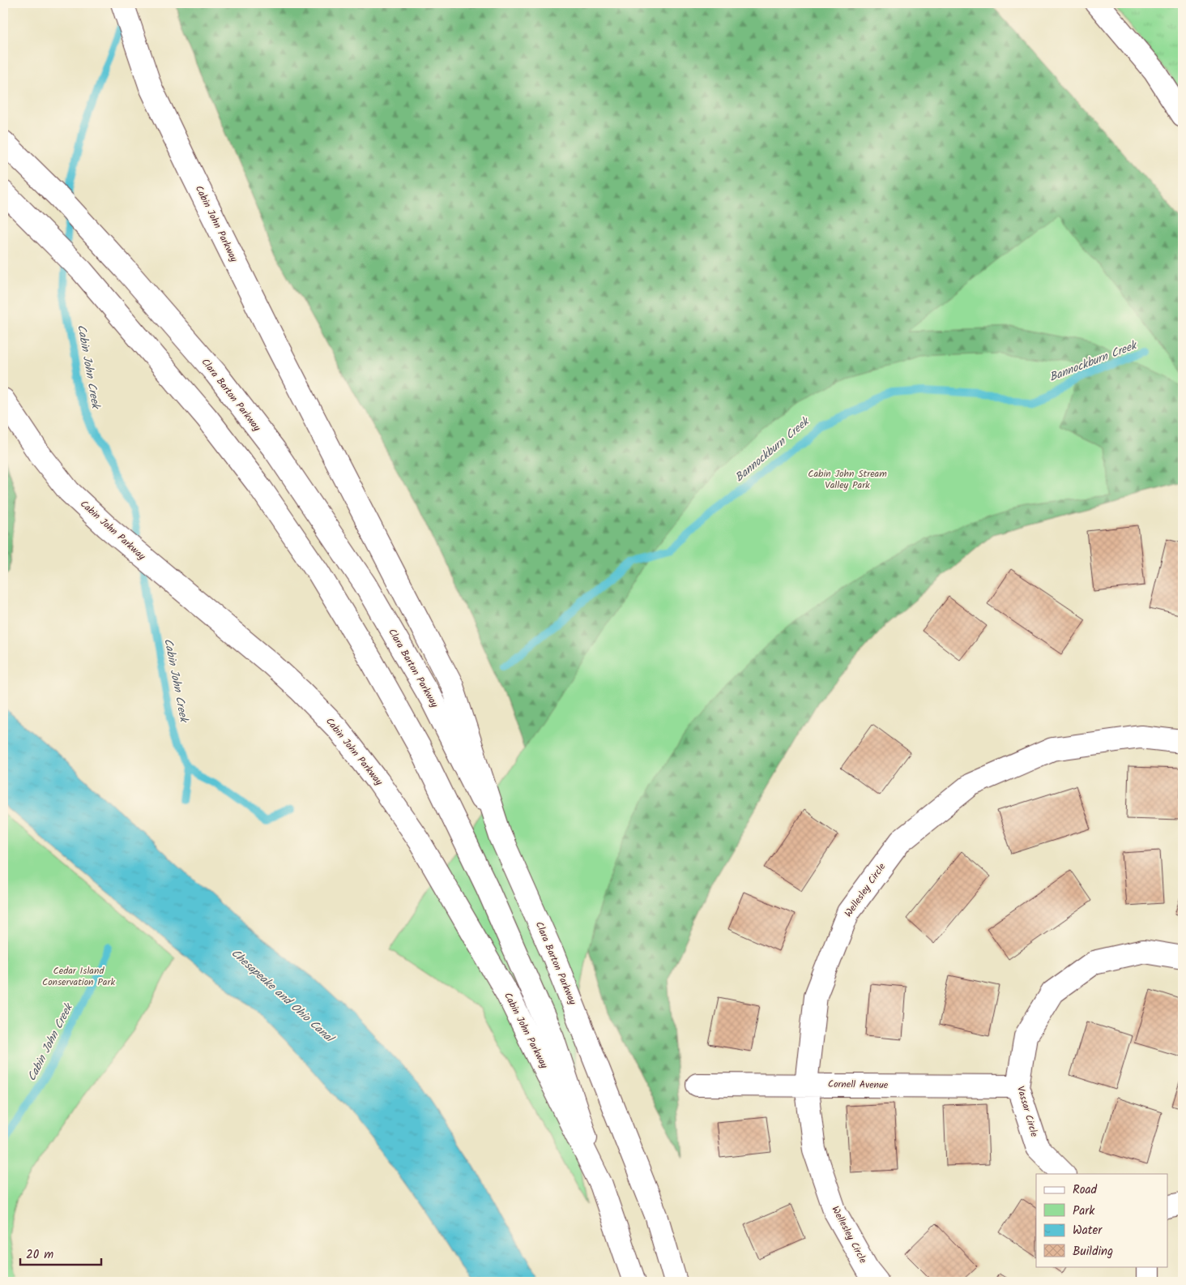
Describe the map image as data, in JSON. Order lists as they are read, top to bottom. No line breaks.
{"streets":{"main road":["Cabin John Parkway","Clara Barton Parkway","Wellesley Circle","Cornell Avenue","Vassar Circle"]},"crossings":[["Cabin John Parkway","Clara Barton Parkway"],["Wellesley Circle","Cornell Avenue"],["Cornell Avenue","Vassar Circle"]],"water":["Bannockburn Creek","Cabin John Creek","Chesapeake and Ohio Canal"],"parks":["Cabin John Stream Valley Park","Cedar Island Conservation Park"],"legend":["Road","Park","Water","Building"],"scale_bar":"20 m"}
